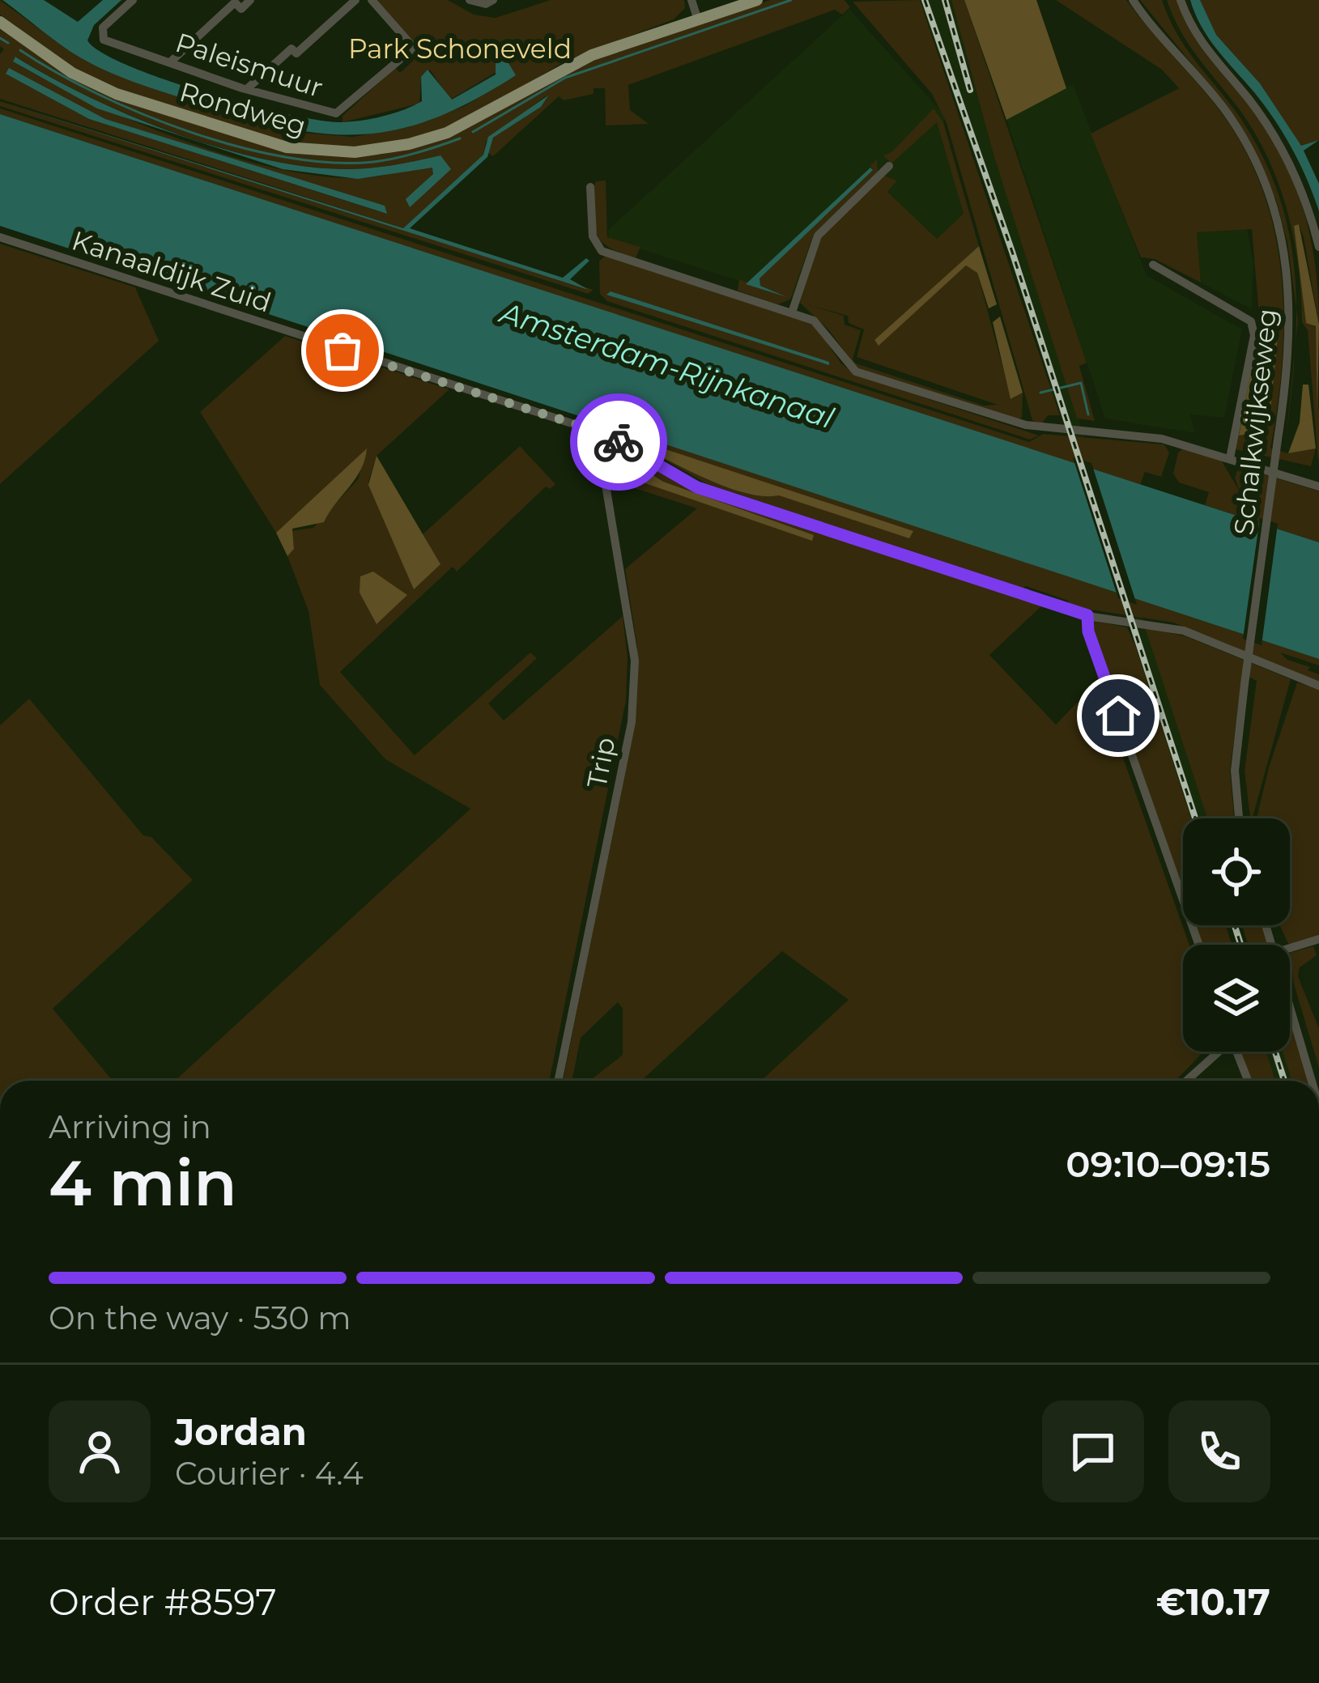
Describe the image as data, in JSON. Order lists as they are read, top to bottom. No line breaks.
{"streets":{"main road":["Rondweg"],"street":["Paleismuur","Kanaaldijk Zuid","Schalkwijkseweg","Trip"]},"crossings":[["Kanaaldijk Zuid","Trip"]],"water":["Amsterdam-Rijnkanaal"],"parks":["Park Schoneveld"],"page":{"heading":["4 min","Arriving in","09:10–09:15"],"panel":["Jordan","Courier · 4.4","Order #8597","€10.17"],"bar":"On the way · 530 m"}}
